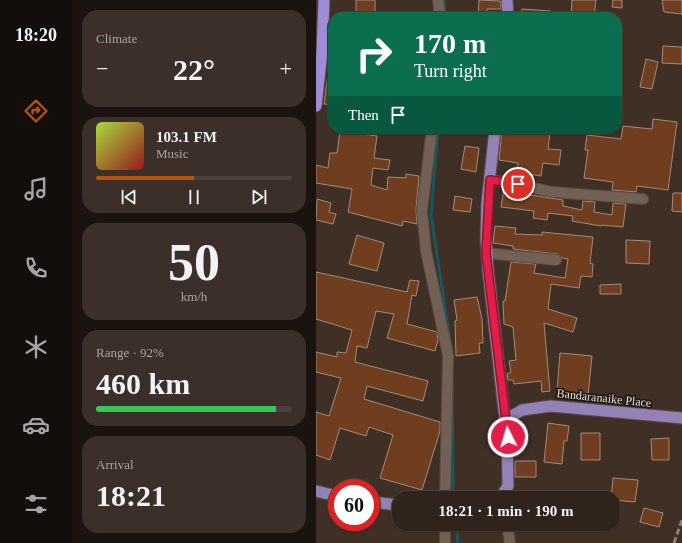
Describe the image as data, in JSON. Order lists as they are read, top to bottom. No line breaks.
{"streets":{"main road":["Bandaranaike Place"]},"page":{"tabs":"18:20","tile":["Climate",["50","km/h"],["Range · 92%","460 km"],["Arrival","18:21"]],"turn":["170 m","Turn right"],"heat":["−","22°","+"],"then":"Then","song":["103.1 FM","Music"],"limit":"60","trip":"18:21 · 1 min · 190 m"}}
